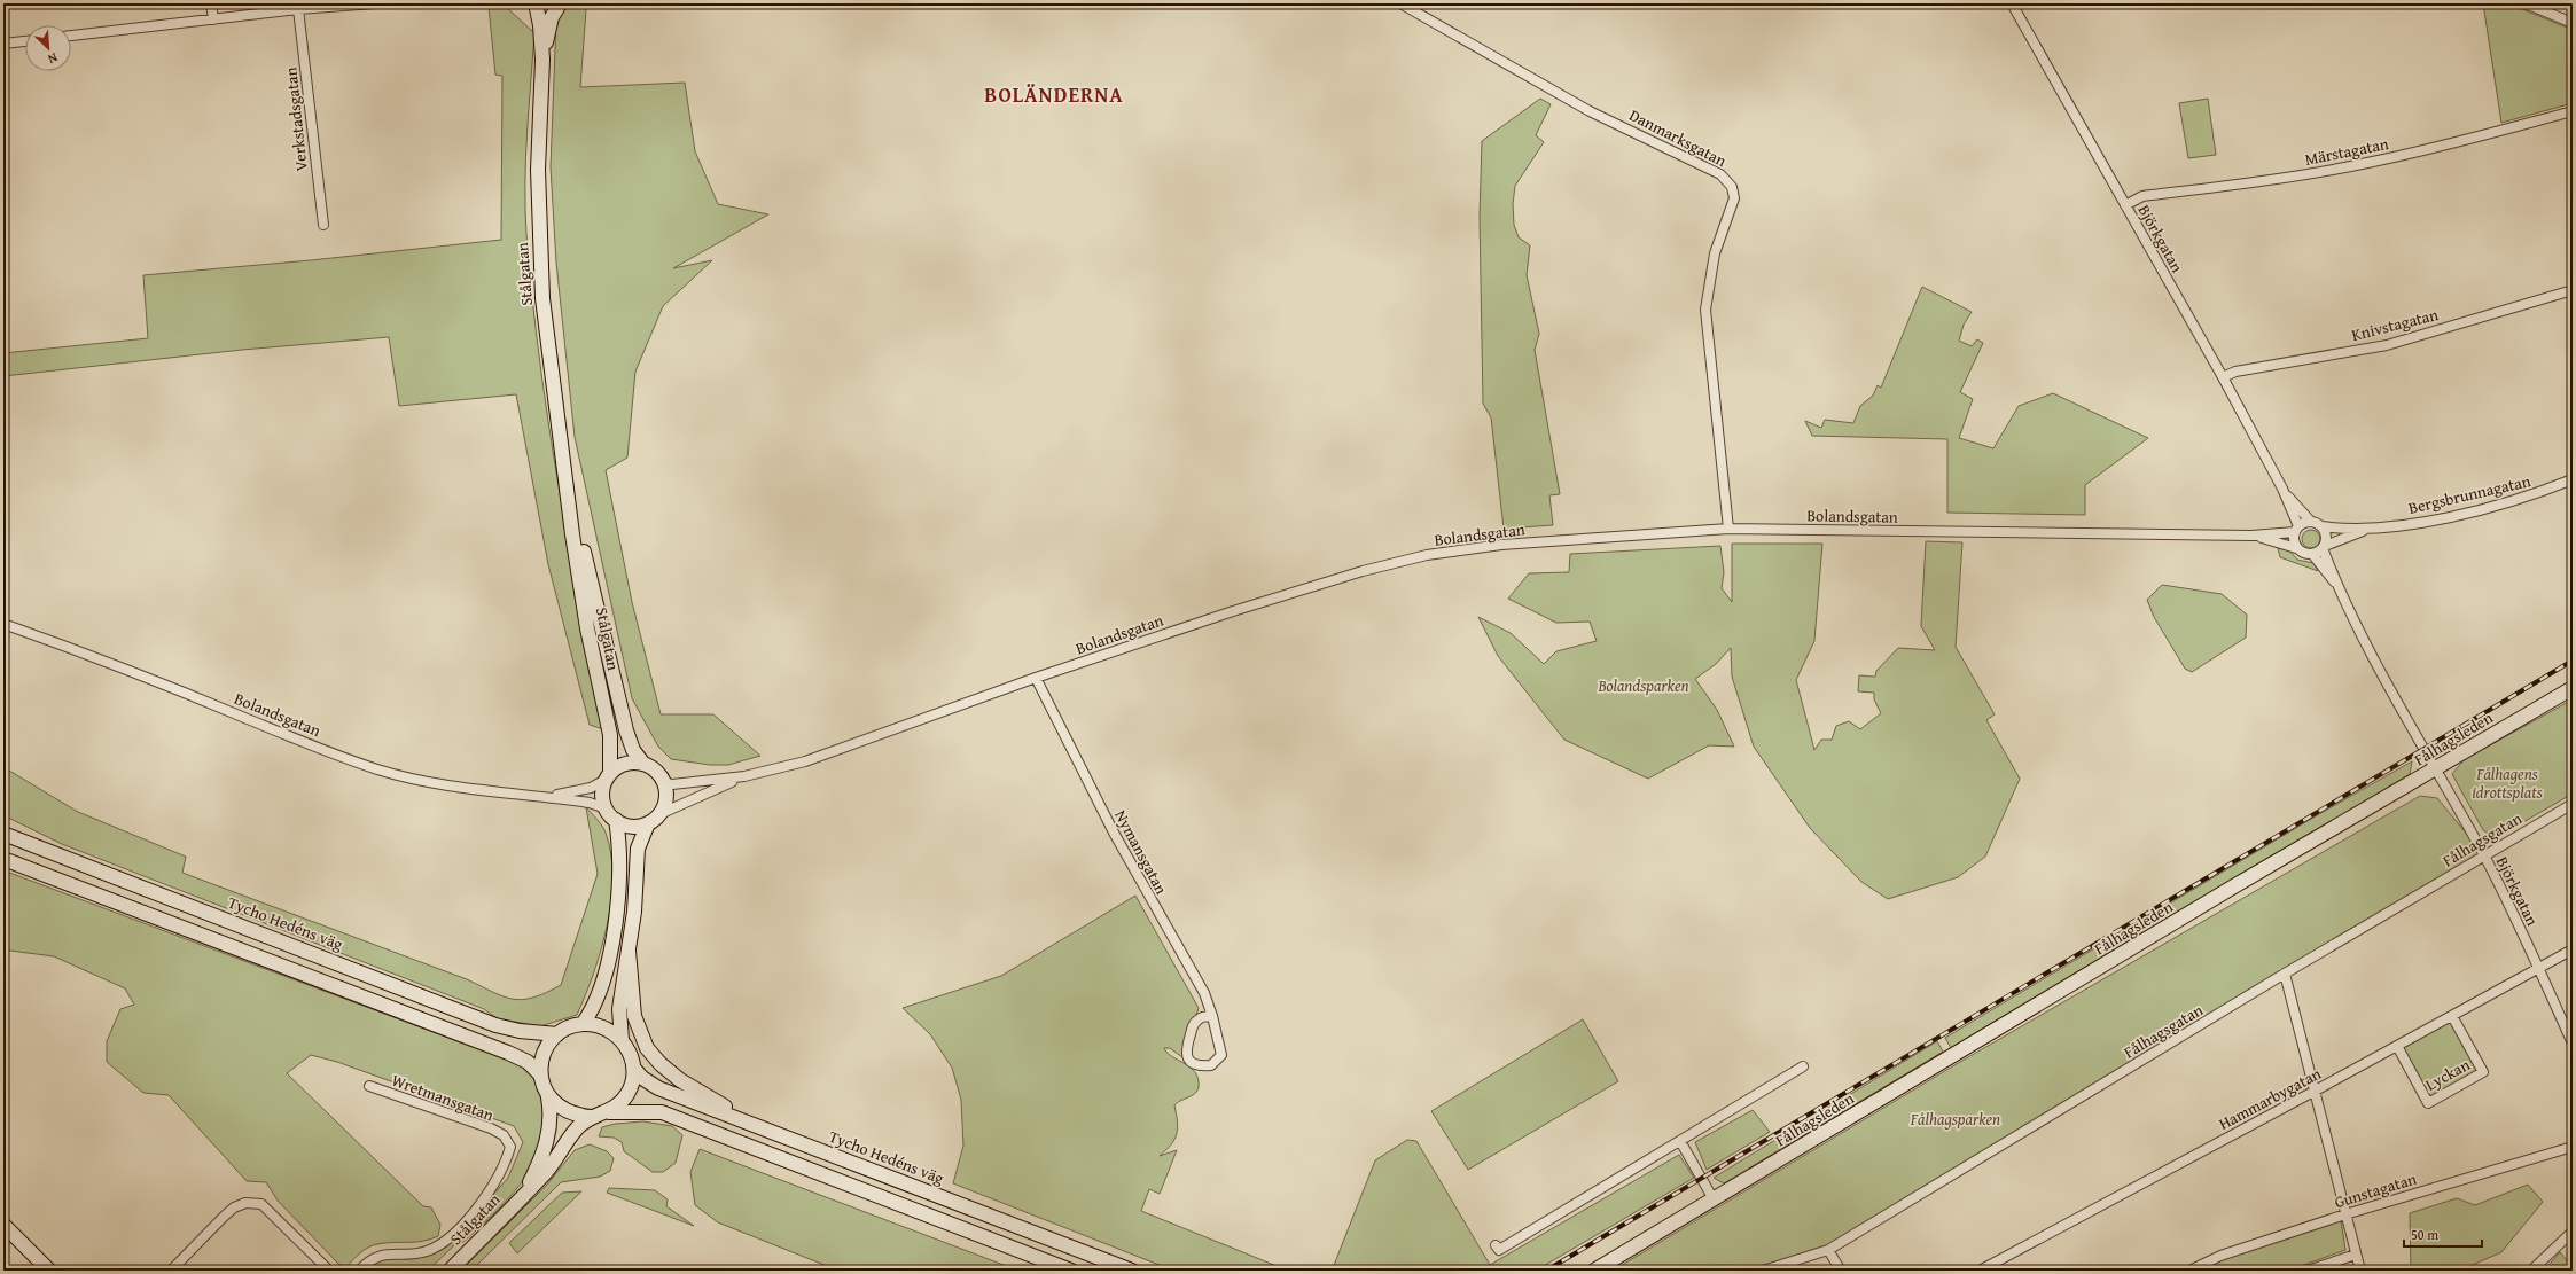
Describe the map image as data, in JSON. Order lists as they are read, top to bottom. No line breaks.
{"streets":{"main road":["Stålgatan","Fålhagsleden","Tycho Hedéns väg"],"street":["Verkstadsgatan","Danmarksgatan","Märstagatan","Björkgatan","Knivstagatan","Bergsbrunnagatan","Bolandsgatan","Fålhagsgatan","Nymansgatan","Lyckan","Wretmansgatan","Hammarbygatan","Gunstagatan"]},"crossings":[["Danmarksgatan","Bolandsgatan"],["Märstagatan","Björkgatan"],["Björkgatan","Knivstagatan"],["Björkgatan","Bergsbrunnagatan"],["Björkgatan","Bolandsgatan"],["Björkgatan","Fålhagsleden"],["Björkgatan","Fålhagsgatan"],["Björkgatan","Hammarbygatan"],["Stålgatan","Bolandsgatan"],["Stålgatan","Tycho Hedéns väg"],["Bergsbrunnagatan","Bolandsgatan"],["Bolandsgatan","Nymansgatan"],["Lyckan","Hammarbygatan"]],"districts":["BOLÄNDERNA"],"parks":["Bolandsparken","Fålhagens idrottsplats","Fålhagsparken"],"scale_bar":"50 m","north":"bottom right"}
